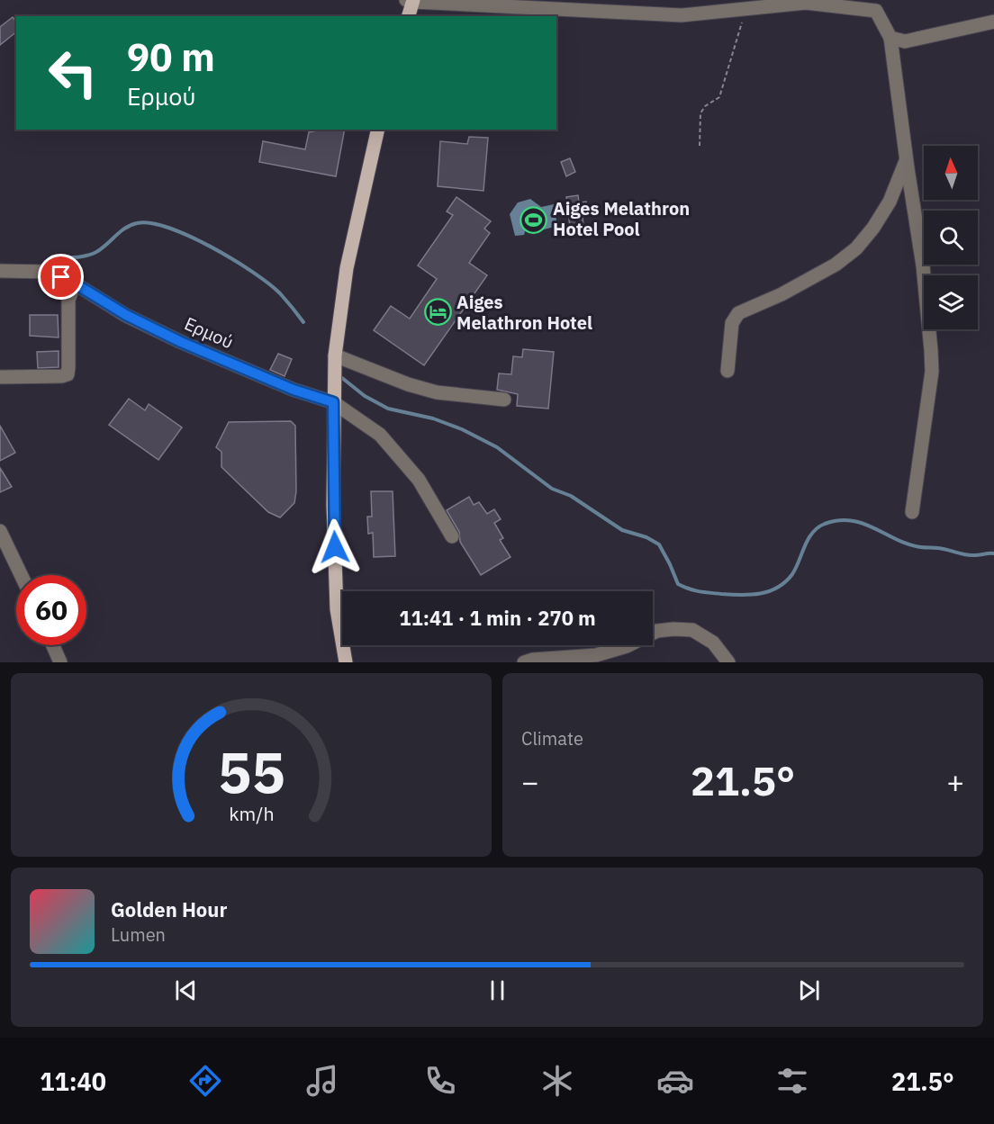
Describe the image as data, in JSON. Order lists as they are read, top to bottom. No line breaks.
{"streets":{"street":["Ερμού"]},"places":{"sports":["Aiges Melathron Hotel Pool"],"hotel":["Aiges Melathron Hotel"]},"north":"top","page":{"turn":["90 m","Ερμού"],"limit":"60","trip":"11:41 · 1 min · 270 m","tile":"Climate","heat":["−","21.5°","+"],"song":["Golden Hour","Lumen"],"tabs":["11:40","21.5°"],"gauge":["55","km/h"]}}
